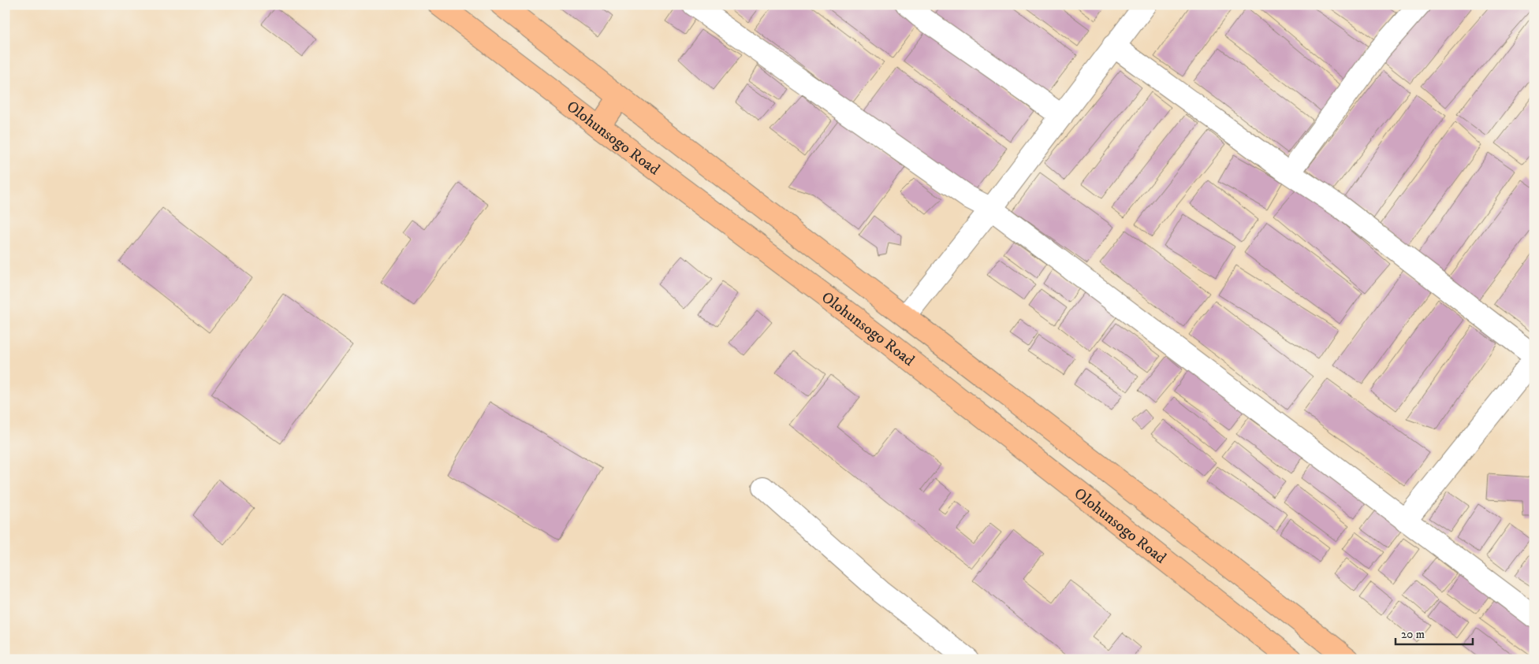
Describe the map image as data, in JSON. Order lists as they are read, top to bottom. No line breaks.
{"streets":{"main road":["Olohunsogo Road"]},"scale_bar":"20 m"}
